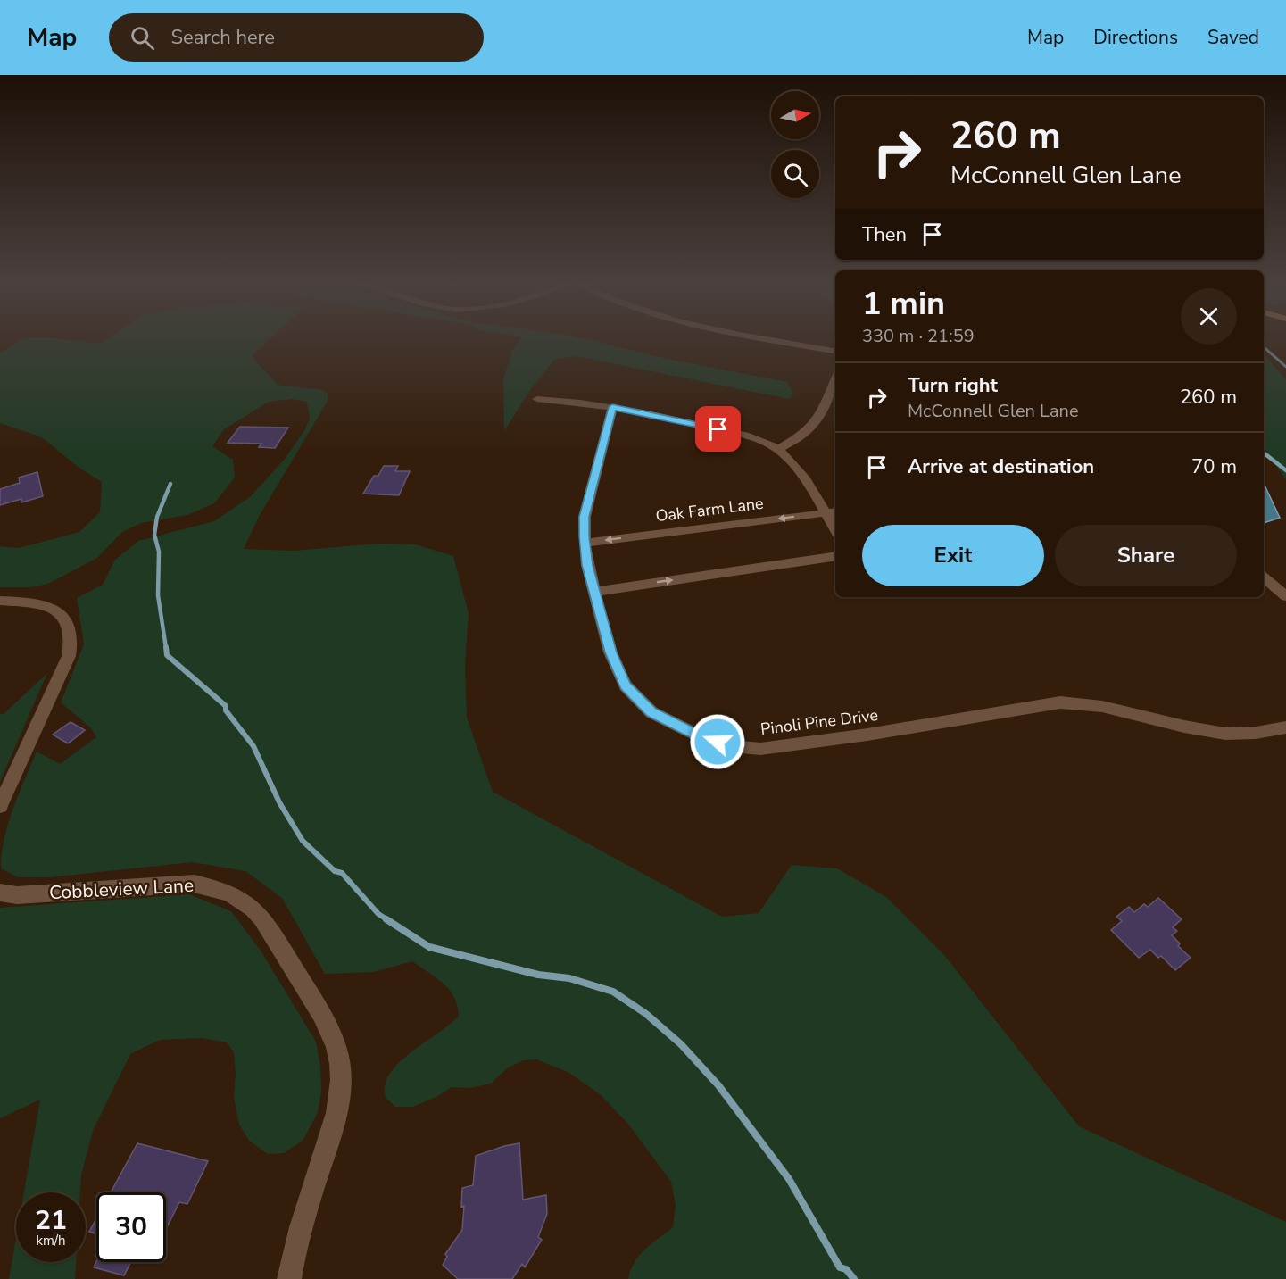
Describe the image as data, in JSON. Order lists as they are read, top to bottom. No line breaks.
{"streets":{"street":["Oak Farm Lane","Pinoli Pine Drive","Cobbleview Lane"]},"crossings":[["Oak Farm Lane","Pinoli Pine Drive"]],"north":"right","page":{"header":"Map","search":"Search here","nav":["Map","Directions","Saved"],"turn":["260 m","McConnell Glen Lane"],"then":"Then","heading":["1 min","330 m · 21:59"],"list":[{"name":"Turn right","note":"McConnell Glen Lane","value":"260 m"},{"name":"Arrive at destination","value":"70 m"}],"buttons":["Exit","Share"],"speed":"21 km/h","limit":"30"}}
